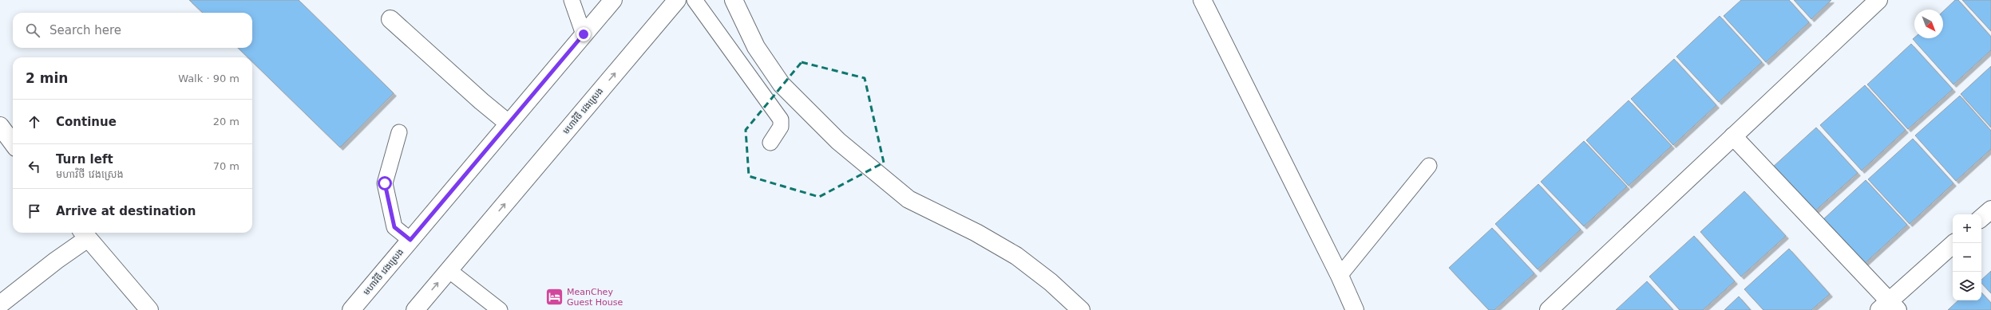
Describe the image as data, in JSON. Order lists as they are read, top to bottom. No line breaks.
{"streets":{"street":["មហាវិថី វេងស្រេង"]},"places":{"hotel":["MeanChey Guest House"]},"north":"bottom right","page":{"search":"Search here","heading":["2 min","Walk · 90 m"],"list":[["Continue","20 m"],["Turn left","មហាវិថី វេងស្រេង","70 m"],"Arrive at destination"],"map_buttons":["+","−"]}}
